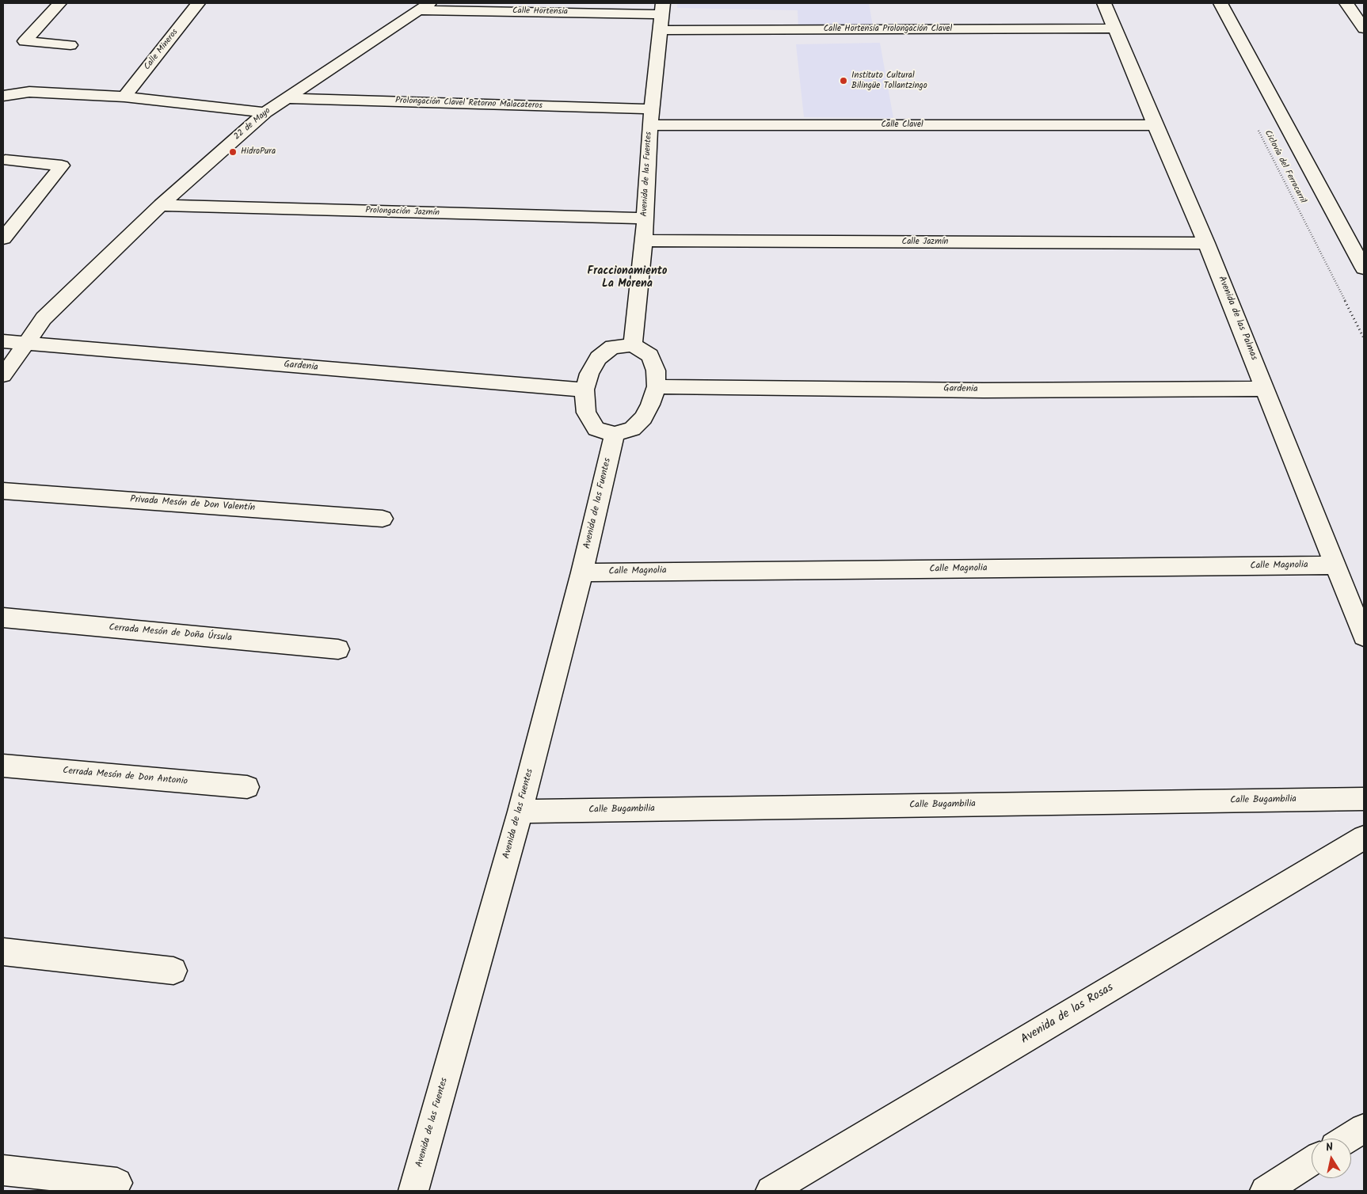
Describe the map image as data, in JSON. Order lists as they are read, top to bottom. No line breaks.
{"streets":{"street":["Calle Hortensia","Calle Hortensia Prolongación Clavel","Calle Mineros","Prolongación Clavel Retorno Malacateros","22 de Mayo","Calle Clavel","Avenida de las Fuentes","Prolongación Jazmín","Calle Jazmín","Avenida de las Palmas","Gardenia","Privada Mesón de Don Valentín","Calle Magnolia","Cerrada Mesón de Doña Úrsula","Cerrada Mesón de Don Antonio","Calle Bugambilia","Avenida de las Rosas"],"path":["Ciclovía del Ferrocarril"]},"crossings":[["Calle Hortensia","22 de Mayo"],["Calle Hortensia","Avenida de las Fuentes"],["Calle Hortensia Prolongación Clavel","Avenida de las Fuentes"],["Calle Hortensia Prolongación Clavel","Avenida de las Palmas"],["Prolongación Clavel Retorno Malacateros","22 de Mayo"],["Prolongación Clavel Retorno Malacateros","Calle Clavel"],["Prolongación Clavel Retorno Malacateros","Avenida de las Fuentes"],["22 de Mayo","Prolongación Jazmín"],["22 de Mayo","Gardenia"],["Calle Clavel","Avenida de las Fuentes"],["Calle Clavel","Avenida de las Palmas"],["Avenida de las Fuentes","Prolongación Jazmín"],["Avenida de las Fuentes","Calle Jazmín"],["Avenida de las Fuentes","Gardenia"],["Avenida de las Fuentes","Calle Magnolia"],["Avenida de las Fuentes","Calle Bugambilia"],["Calle Jazmín","Avenida de las Palmas"],["Avenida de las Palmas","Gardenia"],["Avenida de las Palmas","Calle Magnolia"]],"districts":["Fraccionamiento La Morena"],"places":["Instituto Cultural Bilingüe Tollantzingo","HidroPura"],"north":"top"}
